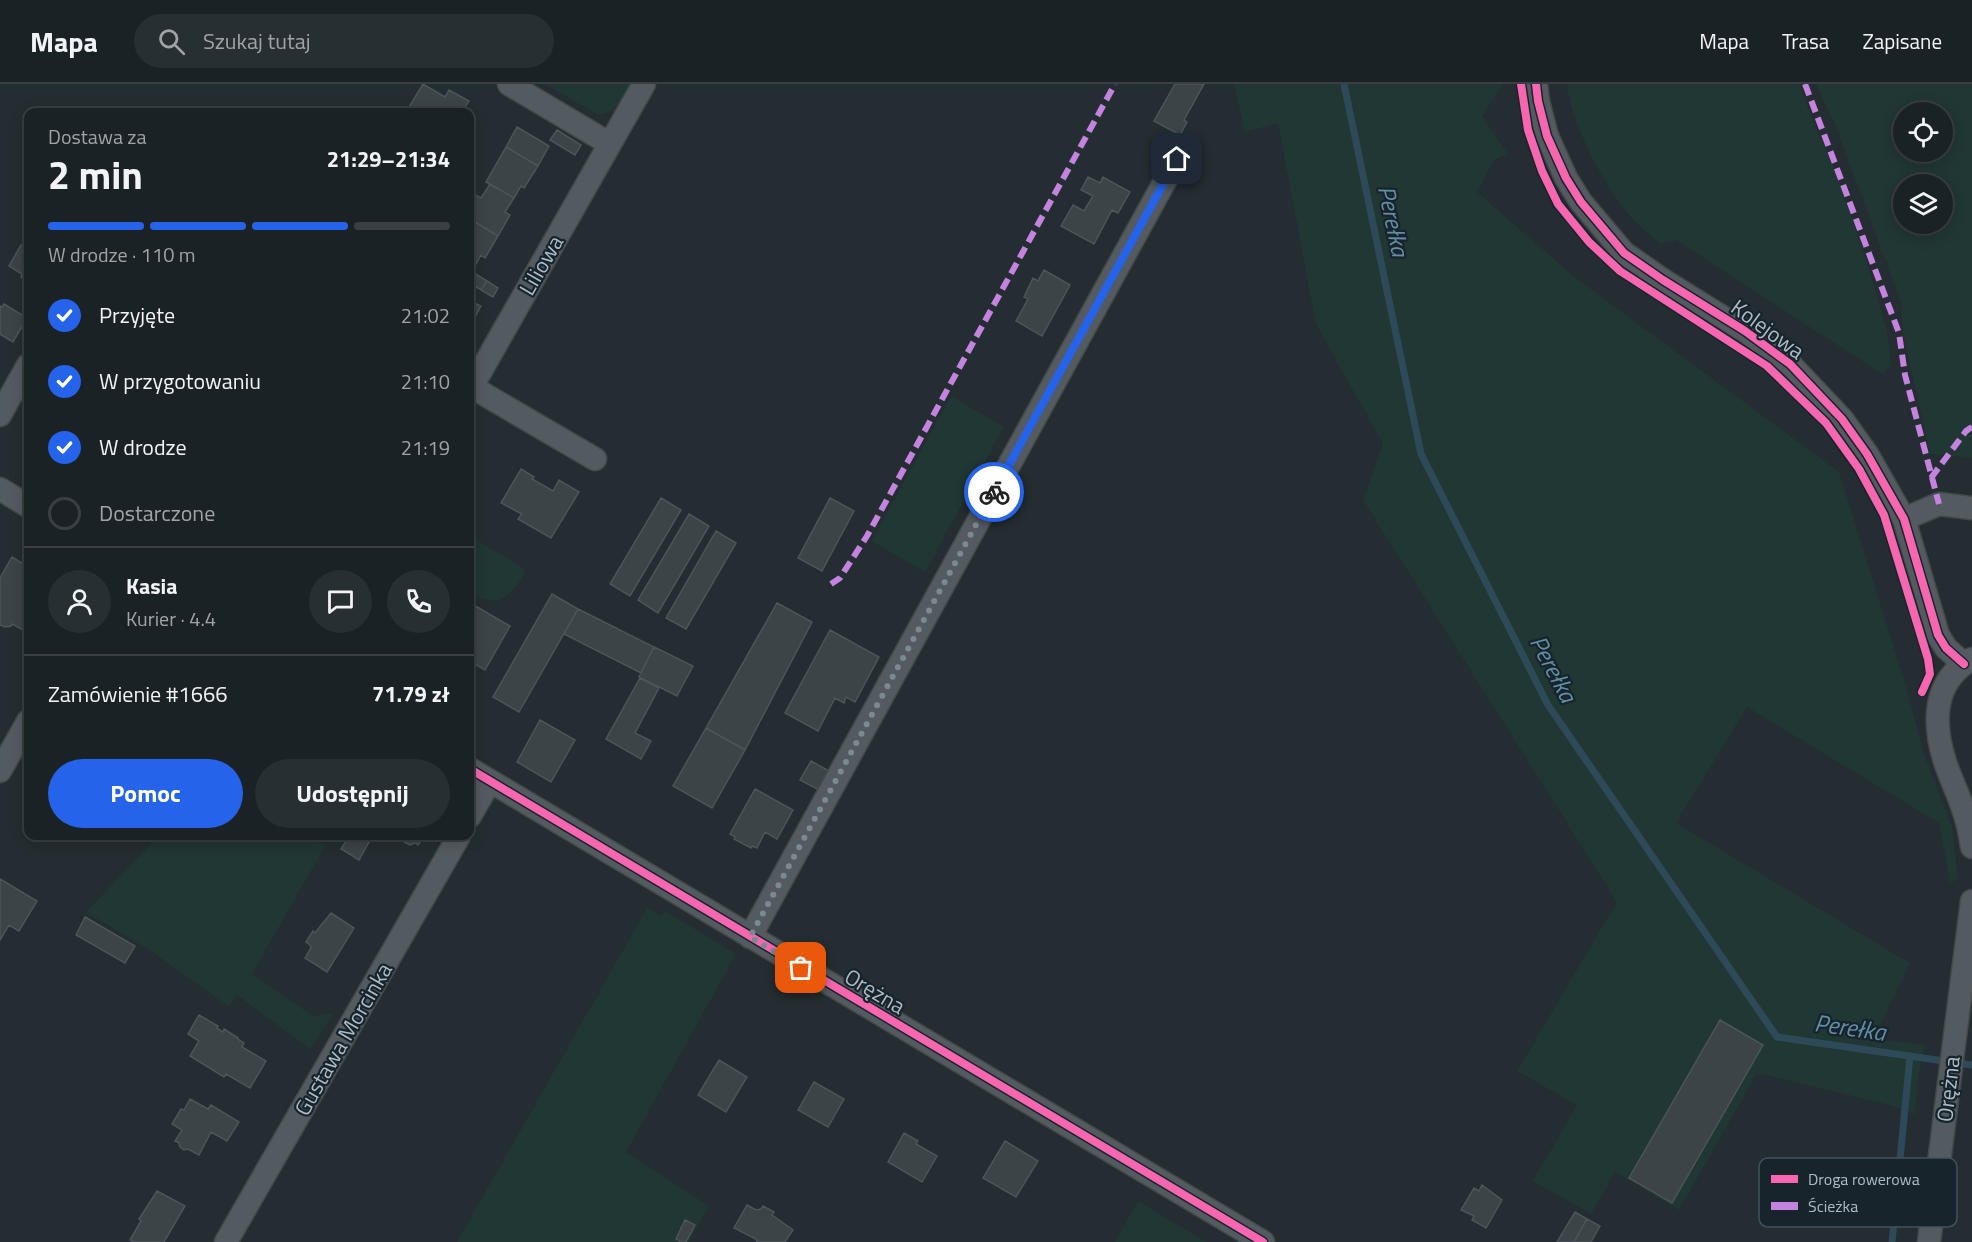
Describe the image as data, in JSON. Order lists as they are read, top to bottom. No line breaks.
{"streets":{"street":["Liliowa","Kolejowa","Orężna","Gustawa Morcinka"]},"water":["Perełka"],"legend":["Droga rowerowa","Ścieżka"],"page":{"header":"Mapa","search":"Szukaj tutaj","nav":["Mapa","Trasa","Zapisane"],"heading":["2 min","Dostawa za","21:29–21:34"],"panel":["Kasia","Kurier · 4.4","Zamówienie #1666","71.79 zł"],"bar":"W drodze · 110 m","list":[["Przyjęte","21:02"],["W przygotowaniu","21:10"],["W drodze","21:19"],"Dostarczone"],"buttons":["Pomoc","Udostępnij"]}}
